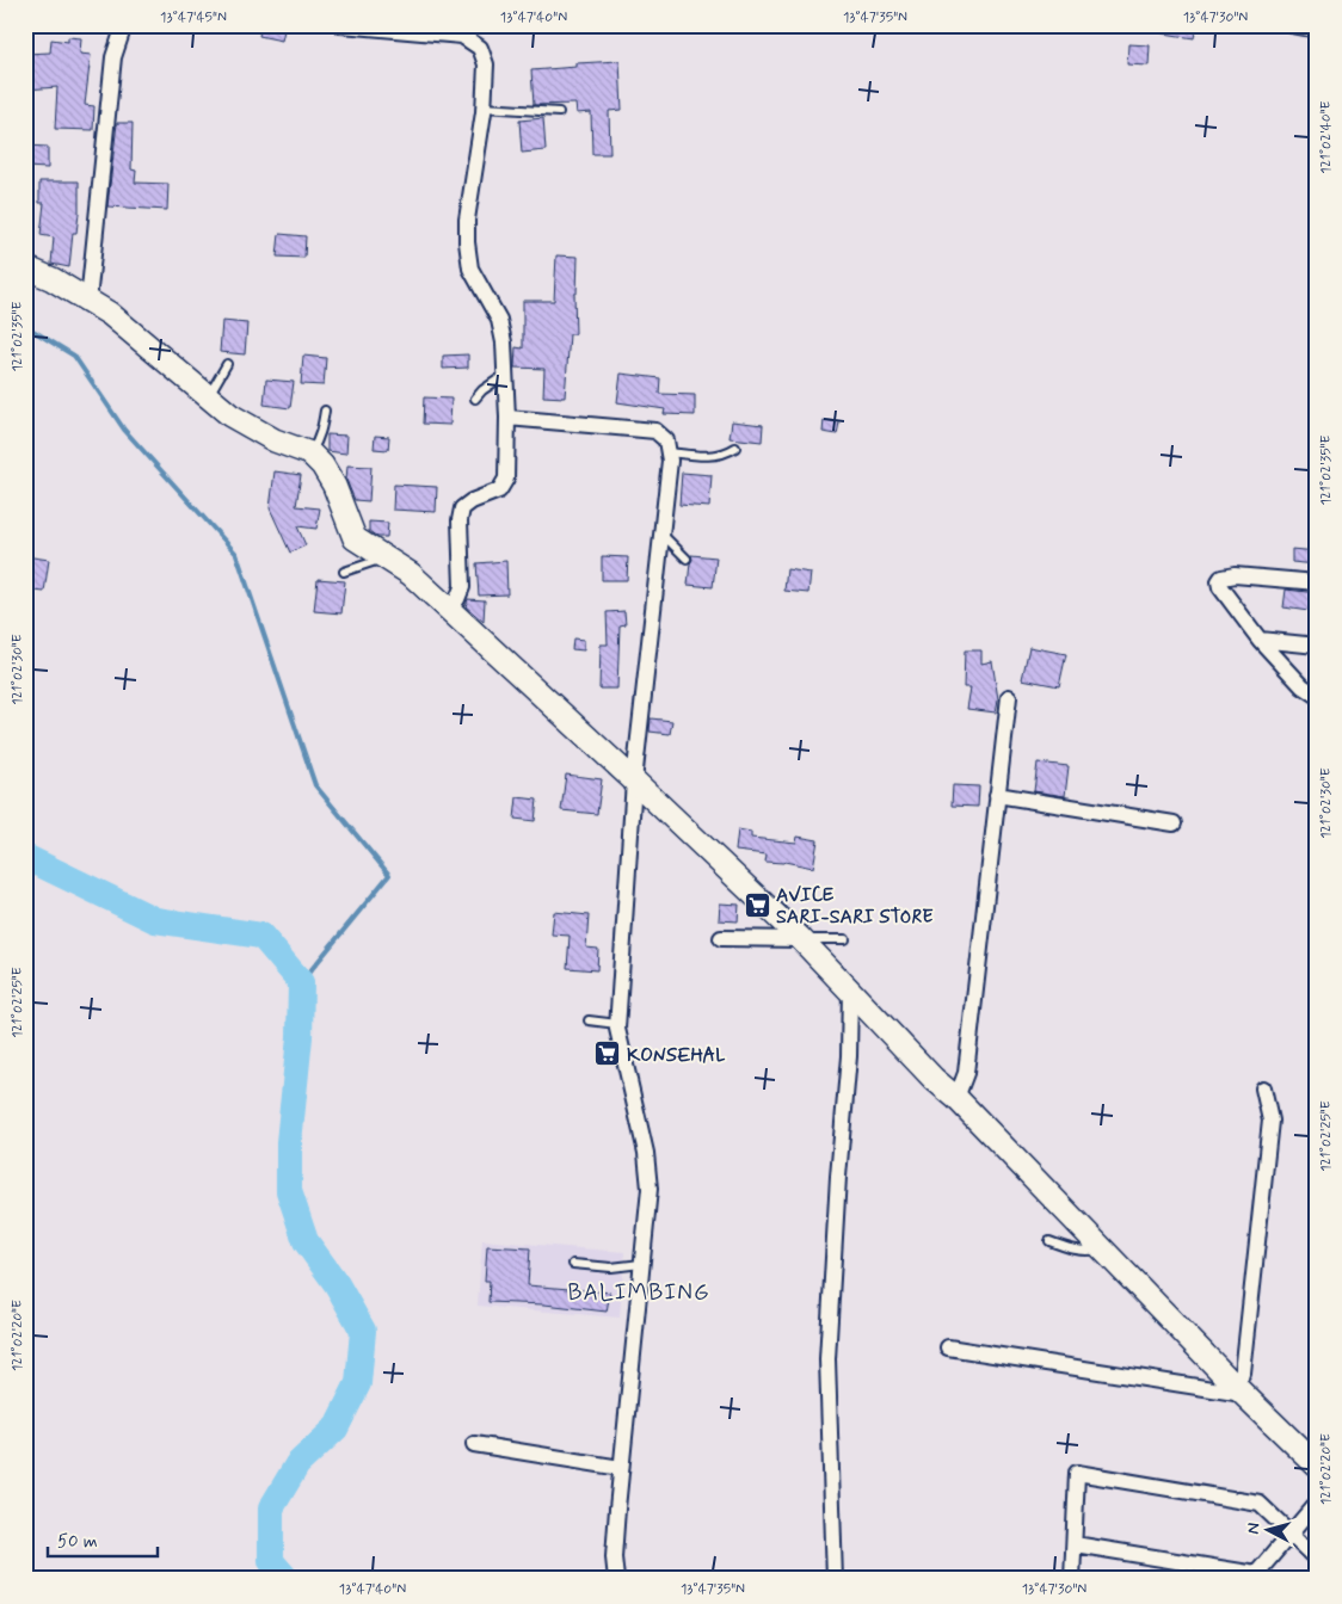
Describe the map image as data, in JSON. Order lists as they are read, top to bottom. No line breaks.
{"districts":["BALIMBING"],"places":{"supermarket":["AVICE SARI-SARI STORE","KONSEHAL"]},"scale_bar":"50 m","north":"left","coordinates":["13°47'45\"N","13°47'40\"N","13°47'35\"N","13°47'30\"N","121°02'40\"E","121°02'35\"E","121°02'30\"E","121°02'25\"E","121°02'20\"E"]}
